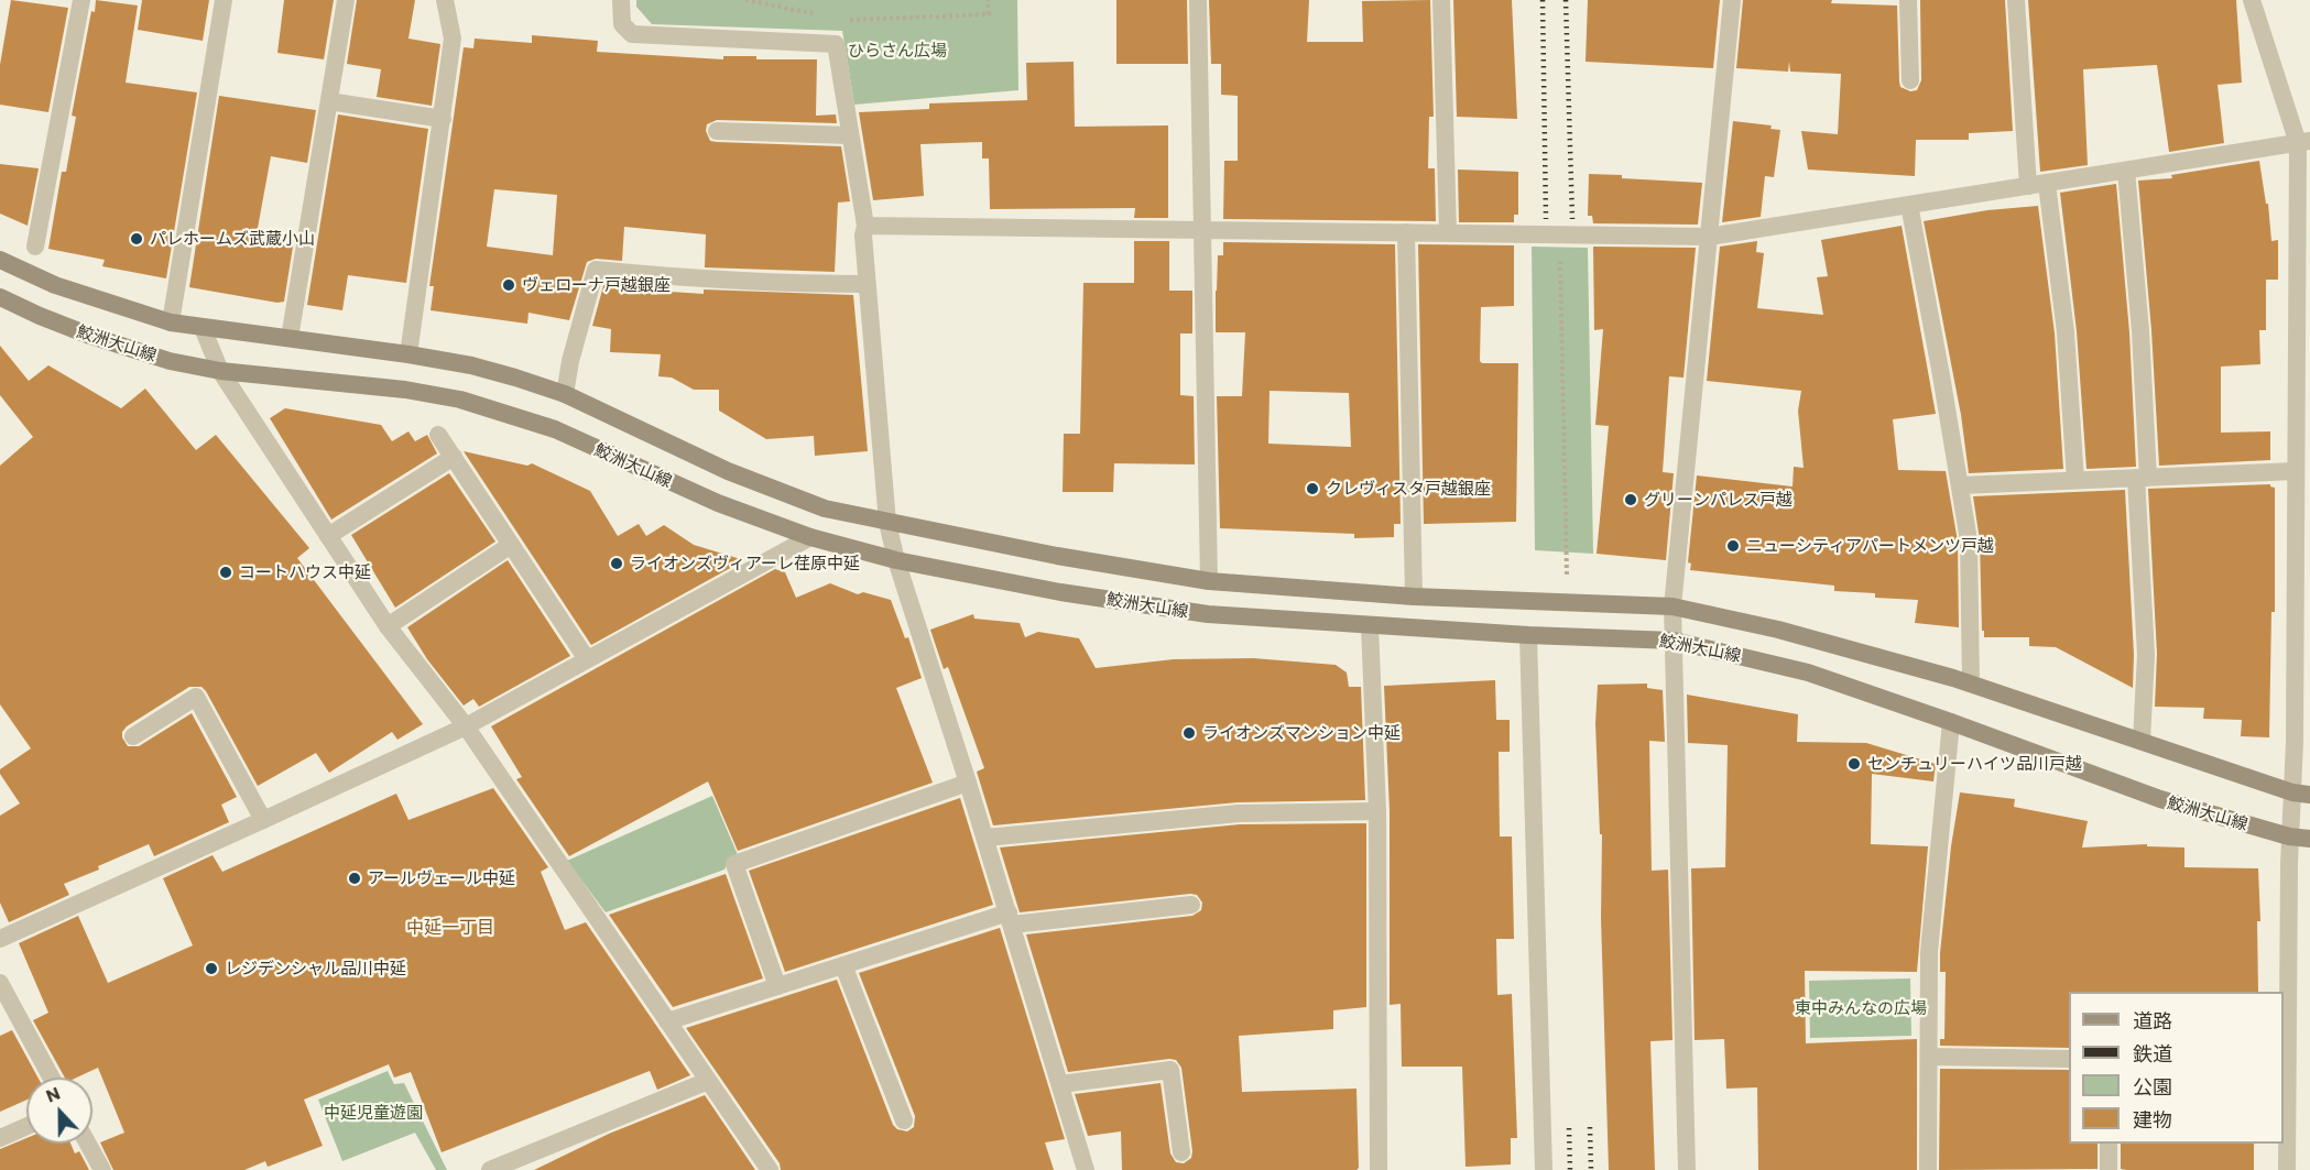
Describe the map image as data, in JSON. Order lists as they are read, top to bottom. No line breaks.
{"streets":{"main road":["鮫洲大山線"]},"districts":["中延一丁目"],"parks":["ひらさん広場","東中みんなの広場","中延児童遊園"],"places":["パレホームズ武蔵小山","ヴェローナ戸越銀座","クレヴィスタ戸越銀座","グリーンパレス戸越","ニューシティアパートメンツ戸越","ライオンズヴィアーレ荏原中延","コートハウス中延","ライオンズマンション中延","センチュリーハイツ品川戸越","アールヴェール中延","レジデンシャル品川中延"],"legend":["道路","鉄道","公園","建物"],"north":"top"}
